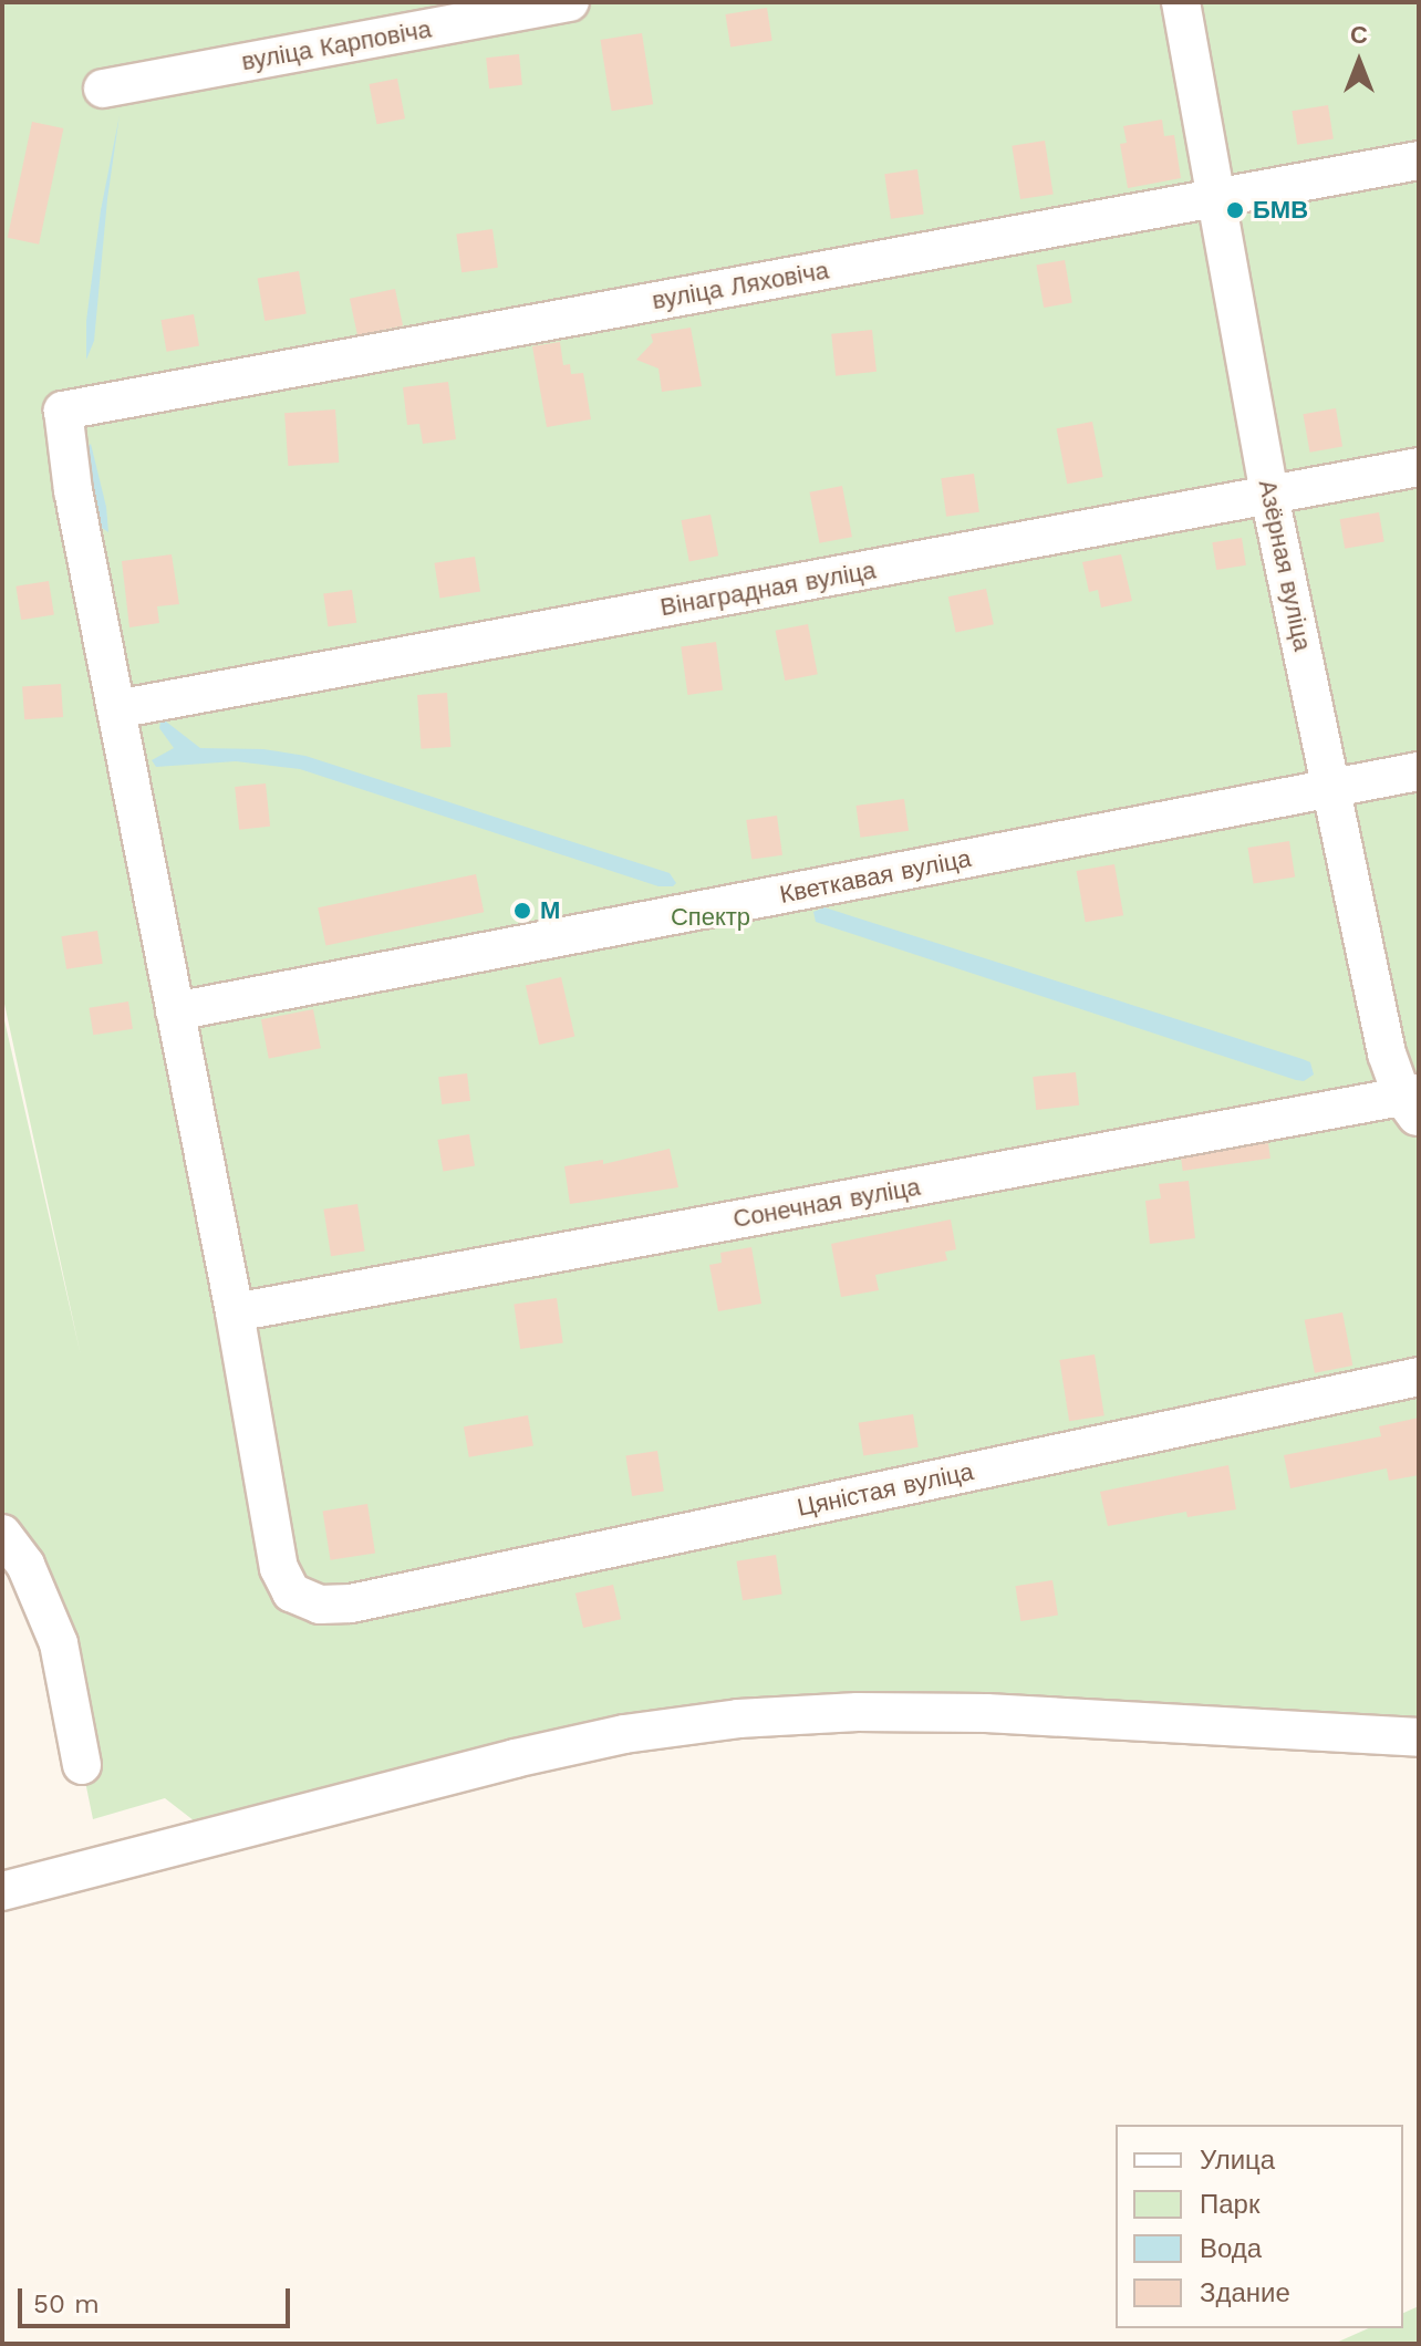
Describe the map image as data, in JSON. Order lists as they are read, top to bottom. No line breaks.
{"streets":{"street":["вуліца Карповіча","вуліца Ляховіча","Азёрная вуліца","Вінаградная вуліца","Кветкавая вуліца","Сонечная вуліца","Цяністая вуліца"]},"crossings":[["вуліца Ляховіча","Азёрная вуліца"],["вуліца Ляховіча","Цяністая вуліца"],["Азёрная вуліца","Вінаградная вуліца"],["Азёрная вуліца","Кветкавая вуліца"],["Азёрная вуліца","Сонечная вуліца"],["Вінаградная вуліца","Цяністая вуліца"],["Кветкавая вуліца","Цяністая вуліца"],["Сонечная вуліца","Цяністая вуліца"]],"parks":["Спектр"],"places":["БМВ","М"],"legend":["Улица","Парк","Вода","Здание"],"scale_bar":"50 m","north":"top"}
